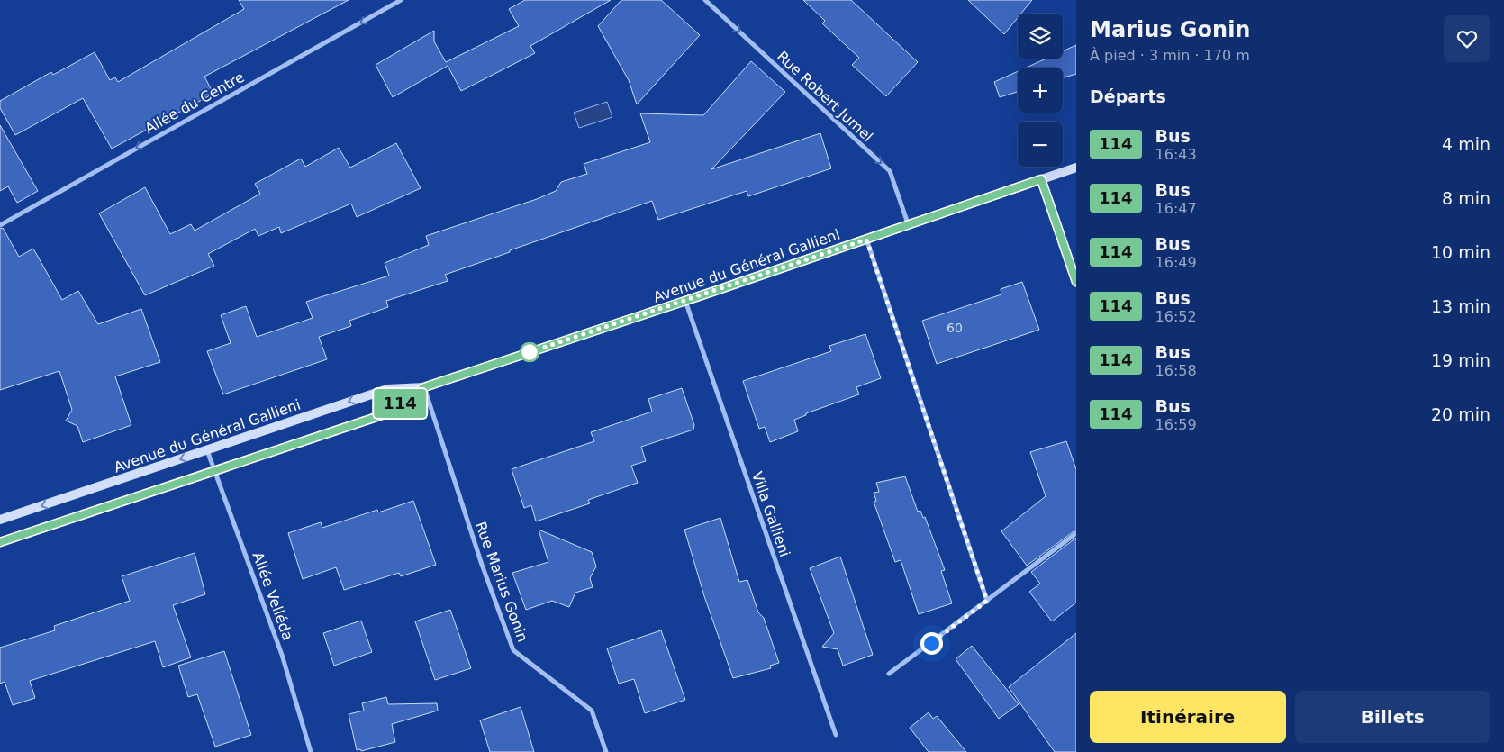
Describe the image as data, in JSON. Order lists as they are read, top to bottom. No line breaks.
{"streets":{"street":["Rue Robert Jumel","Allée du Centre","Avenue du Général Gallieni","Villa Gallieni","Rue Marius Gonin","Allée Velléda"]},"crossings":[["Rue Robert Jumel","Avenue du Général Gallieni"],["Avenue du Général Gallieni","Villa Gallieni"],["Avenue du Général Gallieni","Rue Marius Gonin"],["Avenue du Général Gallieni","Allée Velléda"]],"one_way":["Rue Robert Jumel","Allée du Centre"],"lines":["bus line 114"],"house_numbers":["60"],"page":{"on_map":"114","heading":[["Marius Gonin","À pied · 3 min · 170 m"],"Départs"],"map_buttons":["+","−"],"list":[{"mark":"114","name":"Bus","note":"16:43","value":"4 min"},{"mark":"114","name":"Bus","note":"16:47","value":"8 min"},{"mark":"114","name":"Bus","note":"16:49","value":"10 min"},{"mark":"114","name":"Bus","note":"16:52","value":"13 min"},{"mark":"114","name":"Bus","note":"16:58","value":"19 min"},{"mark":"114","name":"Bus","note":"16:59","value":"20 min"}],"buttons":["Itinéraire","Billets"]}}
